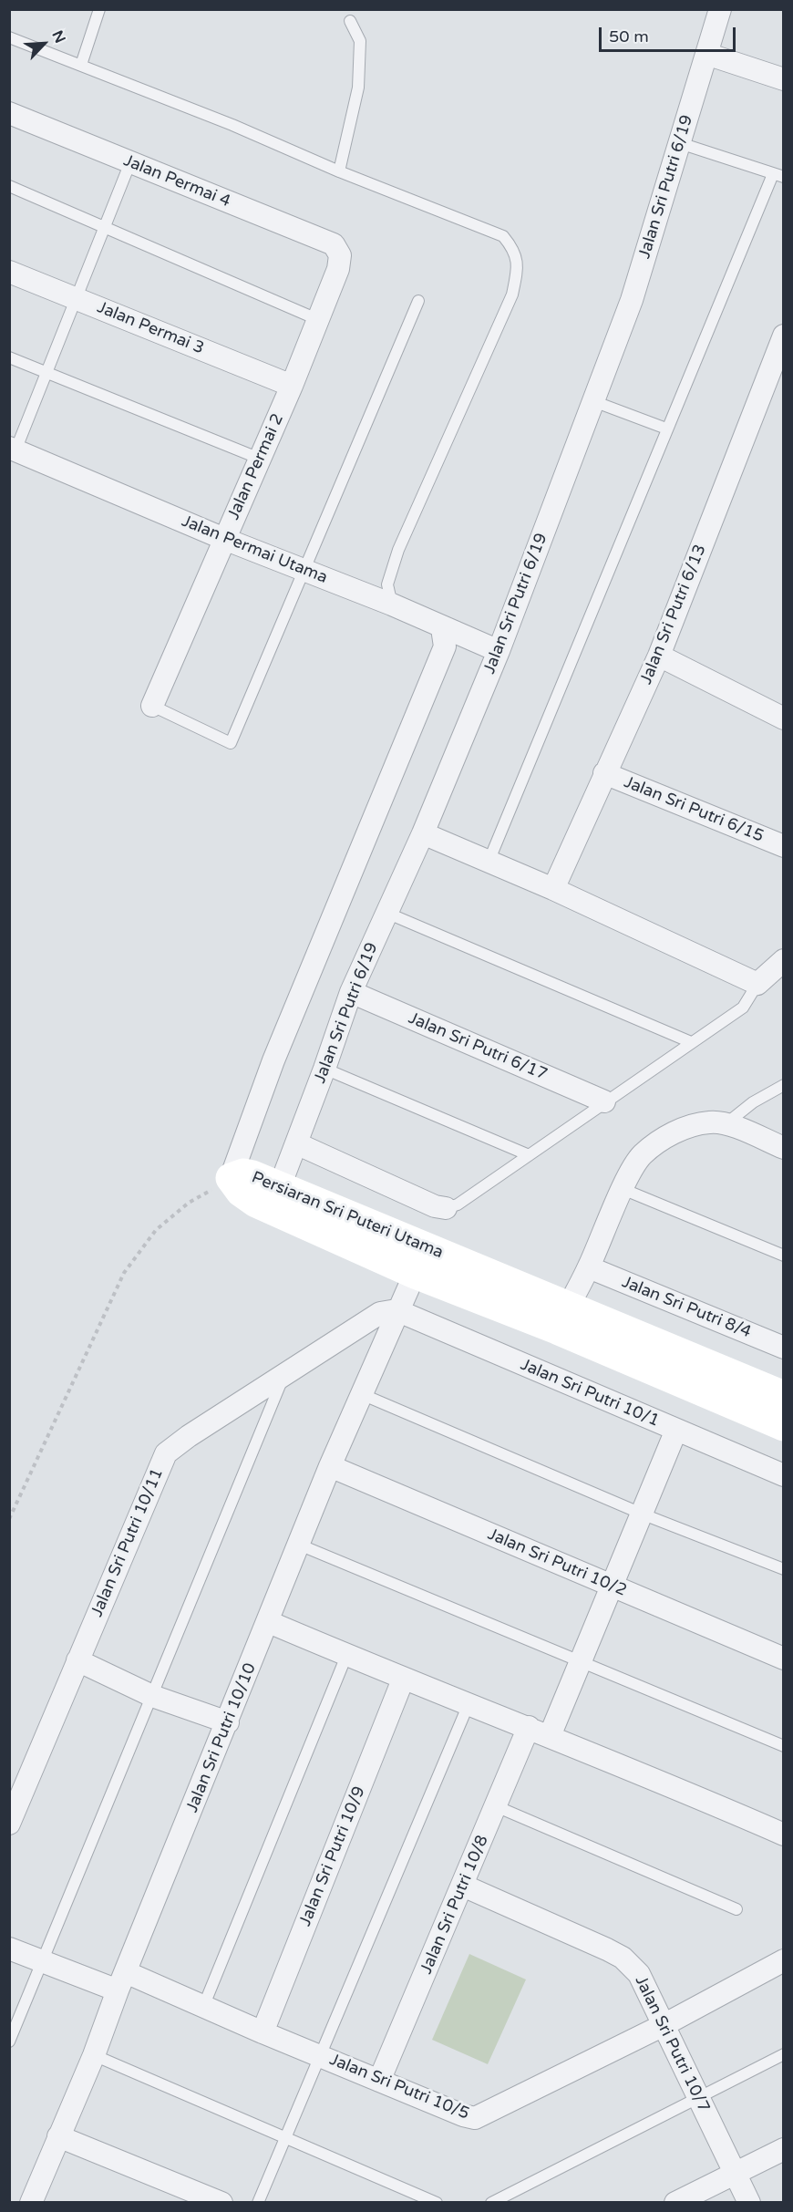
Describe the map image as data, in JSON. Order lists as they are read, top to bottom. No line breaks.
{"streets":{"street":["Jalan Permai 4","Jalan Sri Putri 6/19","Jalan Permai 3","Jalan Permai 2","Jalan Permai Utama","Jalan Sri Putri 6/13","Jalan Sri Putri 6/15","Jalan Sri Putri 6/17","Persiaran Sri Puteri Utama","Jalan Sri Putri 8/4","Jalan Sri Putri 10/1","Jalan Sri Putri 10/11","Jalan Sri Putri 10/2","Jalan Sri Putri 10/10","Jalan Sri Putri 10/9","Jalan Sri Putri 10/8","Jalan Sri Putri 10/7","Jalan Sri Putri 10/5"]},"crossings":[["Jalan Permai 4","Jalan Permai 2"],["Jalan Sri Putri 6/19","Jalan Permai Utama"],["Jalan Sri Putri 6/19","Jalan Sri Putri 6/17"],["Jalan Sri Putri 6/19","Persiaran Sri Puteri Utama"],["Jalan Permai 3","Jalan Permai 2"],["Jalan Permai 2","Jalan Permai Utama"],["Jalan Sri Putri 6/13","Jalan Sri Putri 6/15"],["Persiaran Sri Puteri Utama","Jalan Sri Putri 10/10"],["Jalan Sri Putri 10/1","Jalan Sri Putri 10/11"],["Jalan Sri Putri 10/1","Jalan Sri Putri 10/10"],["Jalan Sri Putri 10/11","Jalan Sri Putri 10/10"],["Jalan Sri Putri 10/2","Jalan Sri Putri 10/10"],["Jalan Sri Putri 10/10","Jalan Sri Putri 10/5"],["Jalan Sri Putri 10/9","Jalan Sri Putri 10/5"],["Jalan Sri Putri 10/8","Jalan Sri Putri 10/7"],["Jalan Sri Putri 10/8","Jalan Sri Putri 10/5"],["Jalan Sri Putri 10/7","Jalan Sri Putri 10/5"]],"scale_bar":"50 m","north":"top right"}
